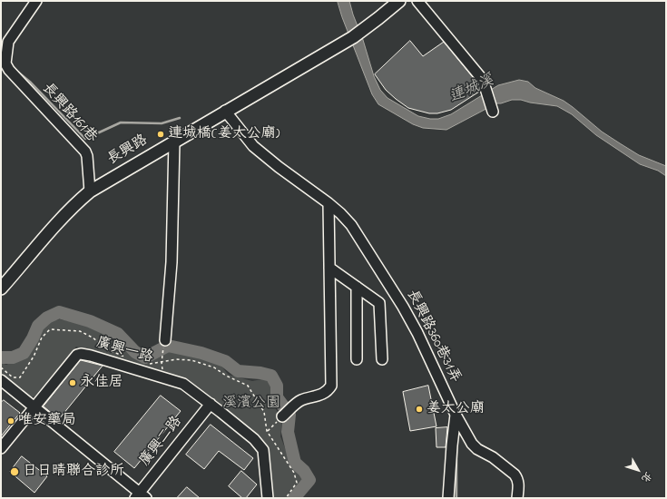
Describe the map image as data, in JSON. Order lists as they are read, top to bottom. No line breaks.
{"streets":{"main road":["長興路"],"street":["長興路161巷","長興路360巷31弄","廣興一路","廣興二路"]},"crossings":[["長興路161巷","長興路"],["長興路","長興路360巷31弄"],["廣興一路","廣興二路"]],"water":["連城溪"],"parks":["溪濱公園"],"places":["連城橋(姜太公廟)","永佳居","姜太公廟","唯安藥局","日日晴聯合診所"],"north":"bottom right"}
